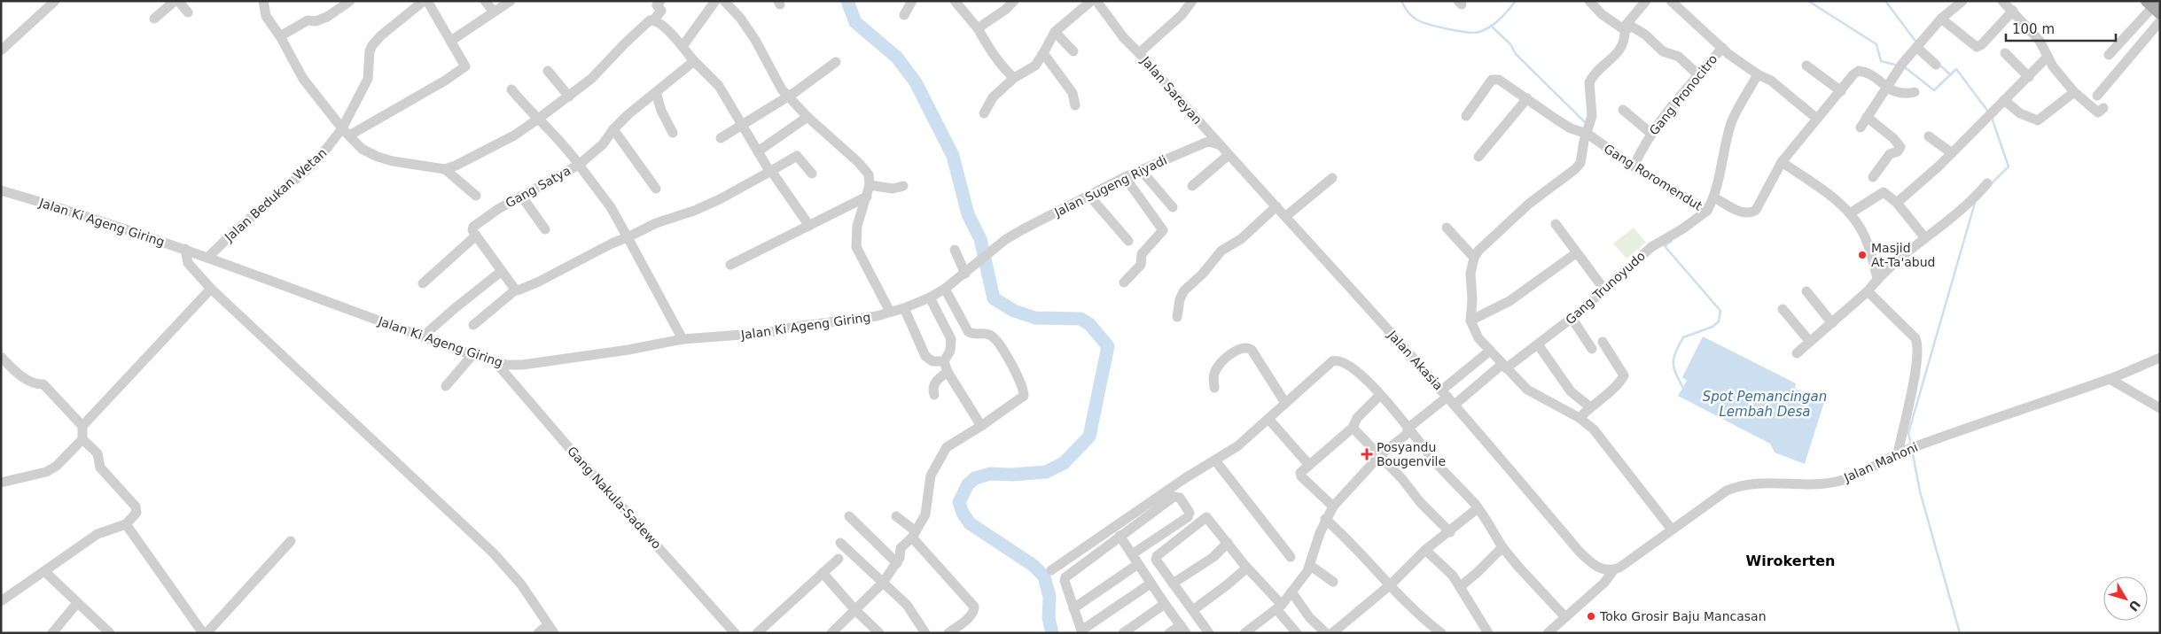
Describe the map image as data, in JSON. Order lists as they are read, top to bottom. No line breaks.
{"streets":{"street":["Jalan Sareyan","Gang Pronocitro","Gang Roromendut","Jalan Sugeng Riyadi","Gang Satya","Jalan Bedukan Wetan","Jalan Ki Ageng Giring","Gang Trunoyudo","Jalan Akasia","Jalan Mahoni","Gang Nakula-Sadewo"]},"crossings":[["Jalan Sareyan","Jalan Sugeng Riyadi"],["Jalan Sareyan","Jalan Akasia"],["Gang Pronocitro","Gang Roromendut"],["Gang Roromendut","Gang Trunoyudo"],["Jalan Sugeng Riyadi","Jalan Ki Ageng Giring"],["Jalan Sugeng Riyadi","Jalan Akasia"],["Gang Satya","Jalan Ki Ageng Giring"],["Jalan Bedukan Wetan","Jalan Ki Ageng Giring"],["Jalan Ki Ageng Giring","Gang Nakula-Sadewo"],["Gang Trunoyudo","Jalan Akasia"],["Jalan Akasia","Jalan Mahoni"]],"districts":["Wirokerten"],"water":["Spot Pemancingan Lembah Desa"],"places":{"other":["Masjid At-Ta'abud","Toko Grosir Baju Mancasan"],"health":["Posyandu Bougenvile"]},"scale_bar":"100 m","north":"bottom right"}
